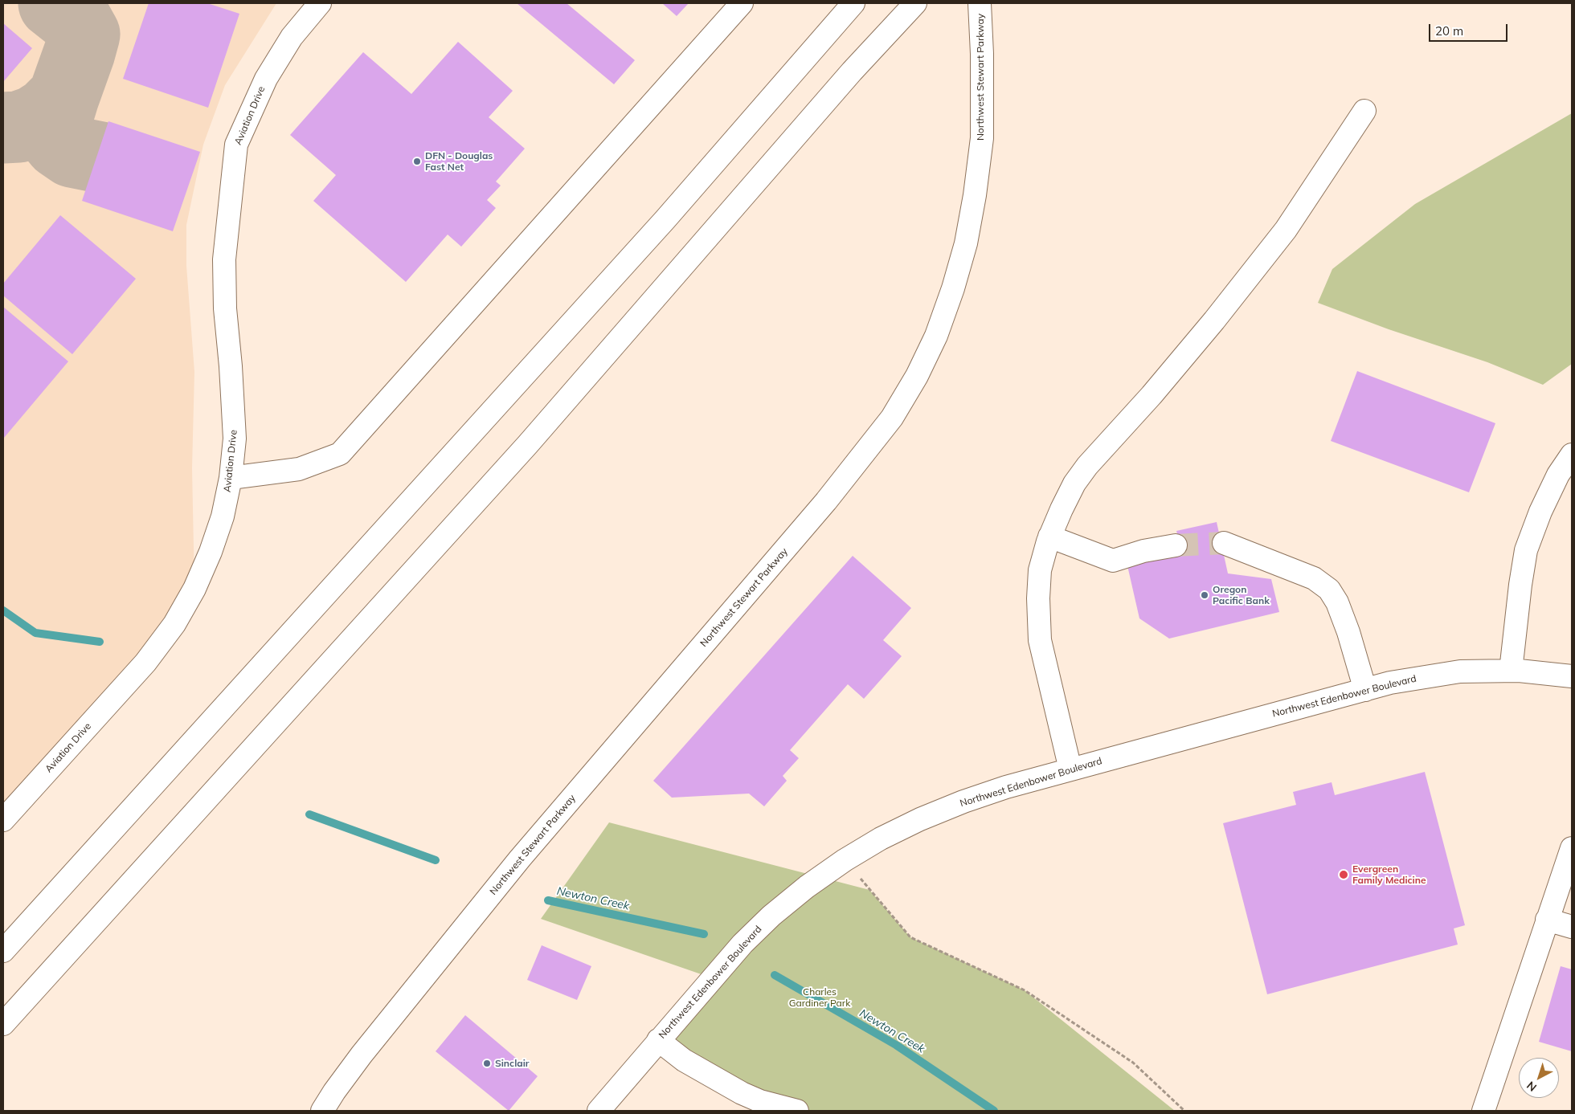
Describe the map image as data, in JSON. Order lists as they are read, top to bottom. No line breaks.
{"streets":{"main road":["Northwest Stewart Parkway","Aviation Drive","Northwest Edenbower Boulevard"]},"water":["Newton Creek"],"parks":["Charles Gardiner Park"],"places":["DFN - Douglas Fast Net","Oregon Pacific Bank","Evergreen Family Medicine","Sinclair"],"scale_bar":"20 m","north":"bottom left"}
